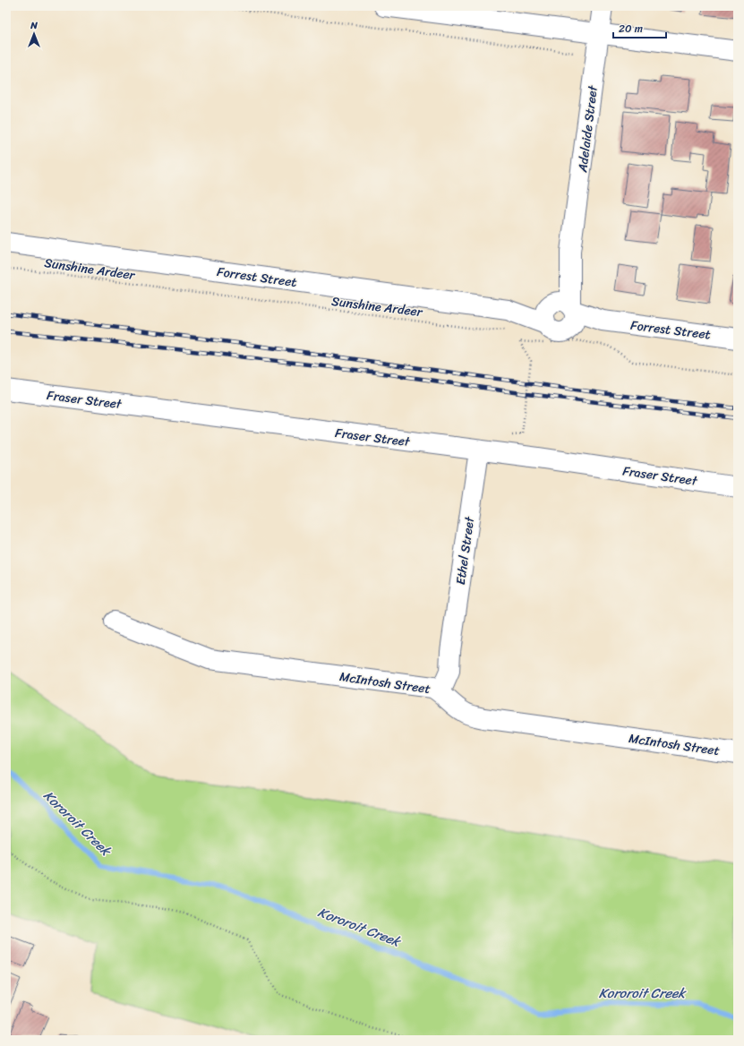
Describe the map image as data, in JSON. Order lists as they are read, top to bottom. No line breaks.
{"streets":{"street":["Adelaide Street","Forrest Street","Fraser Street","Ethel Street","McIntosh Street"],"path":["Sunshine Ardeer"]},"crossings":[["Adelaide Street","Forrest Street"],["Fraser Street","Ethel Street"],["Ethel Street","McIntosh Street"]],"water":["Kororoit Creek"],"scale_bar":"20 m","north":"top"}
